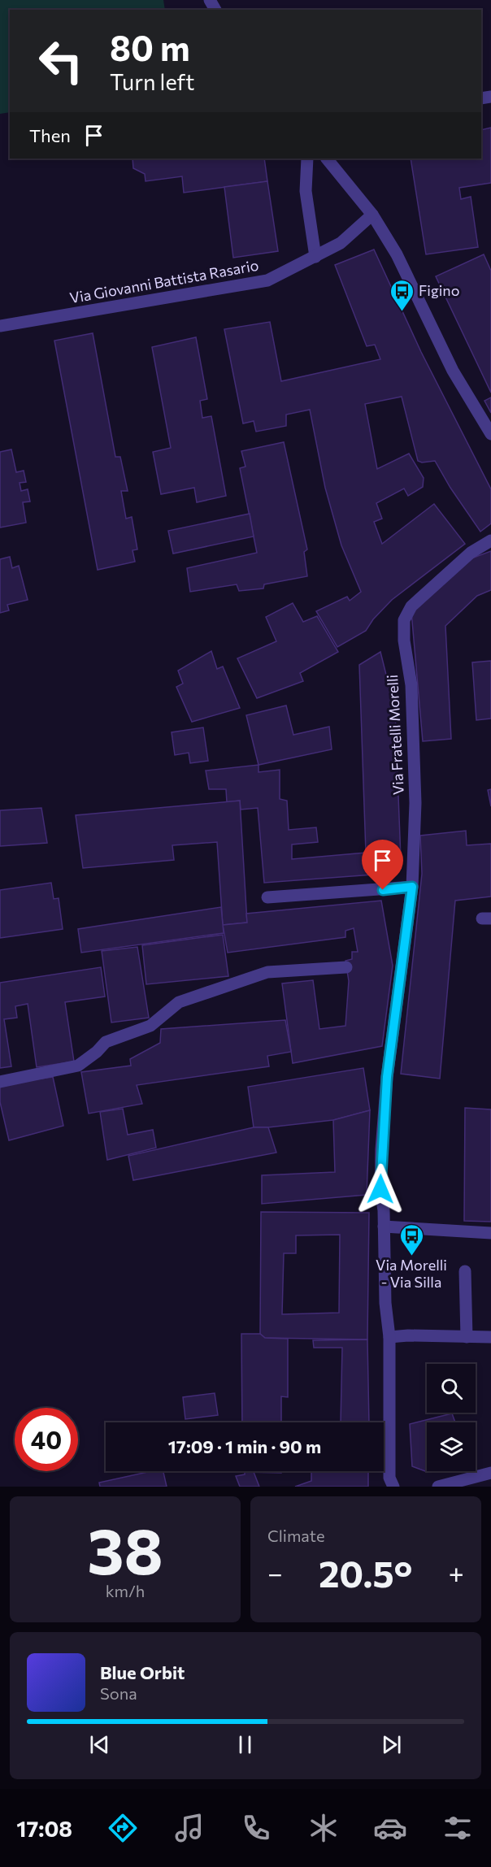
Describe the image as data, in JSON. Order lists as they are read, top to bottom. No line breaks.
{"streets":{"street":["Via Giovanni Battista Rasario","Via Fratelli Morelli"]},"places":{"bus stop":["Figino","Via Morelli - Via Silla"]},"page":{"turn":["80 m","Turn left"],"then":"Then","limit":"40","trip":"17:09 · 1 min · 90 m","tile":[["38","km/h"],"Climate"],"heat":["−","20.5°","+"],"song":["Blue Orbit","Sona"],"tabs":"17:08"}}
